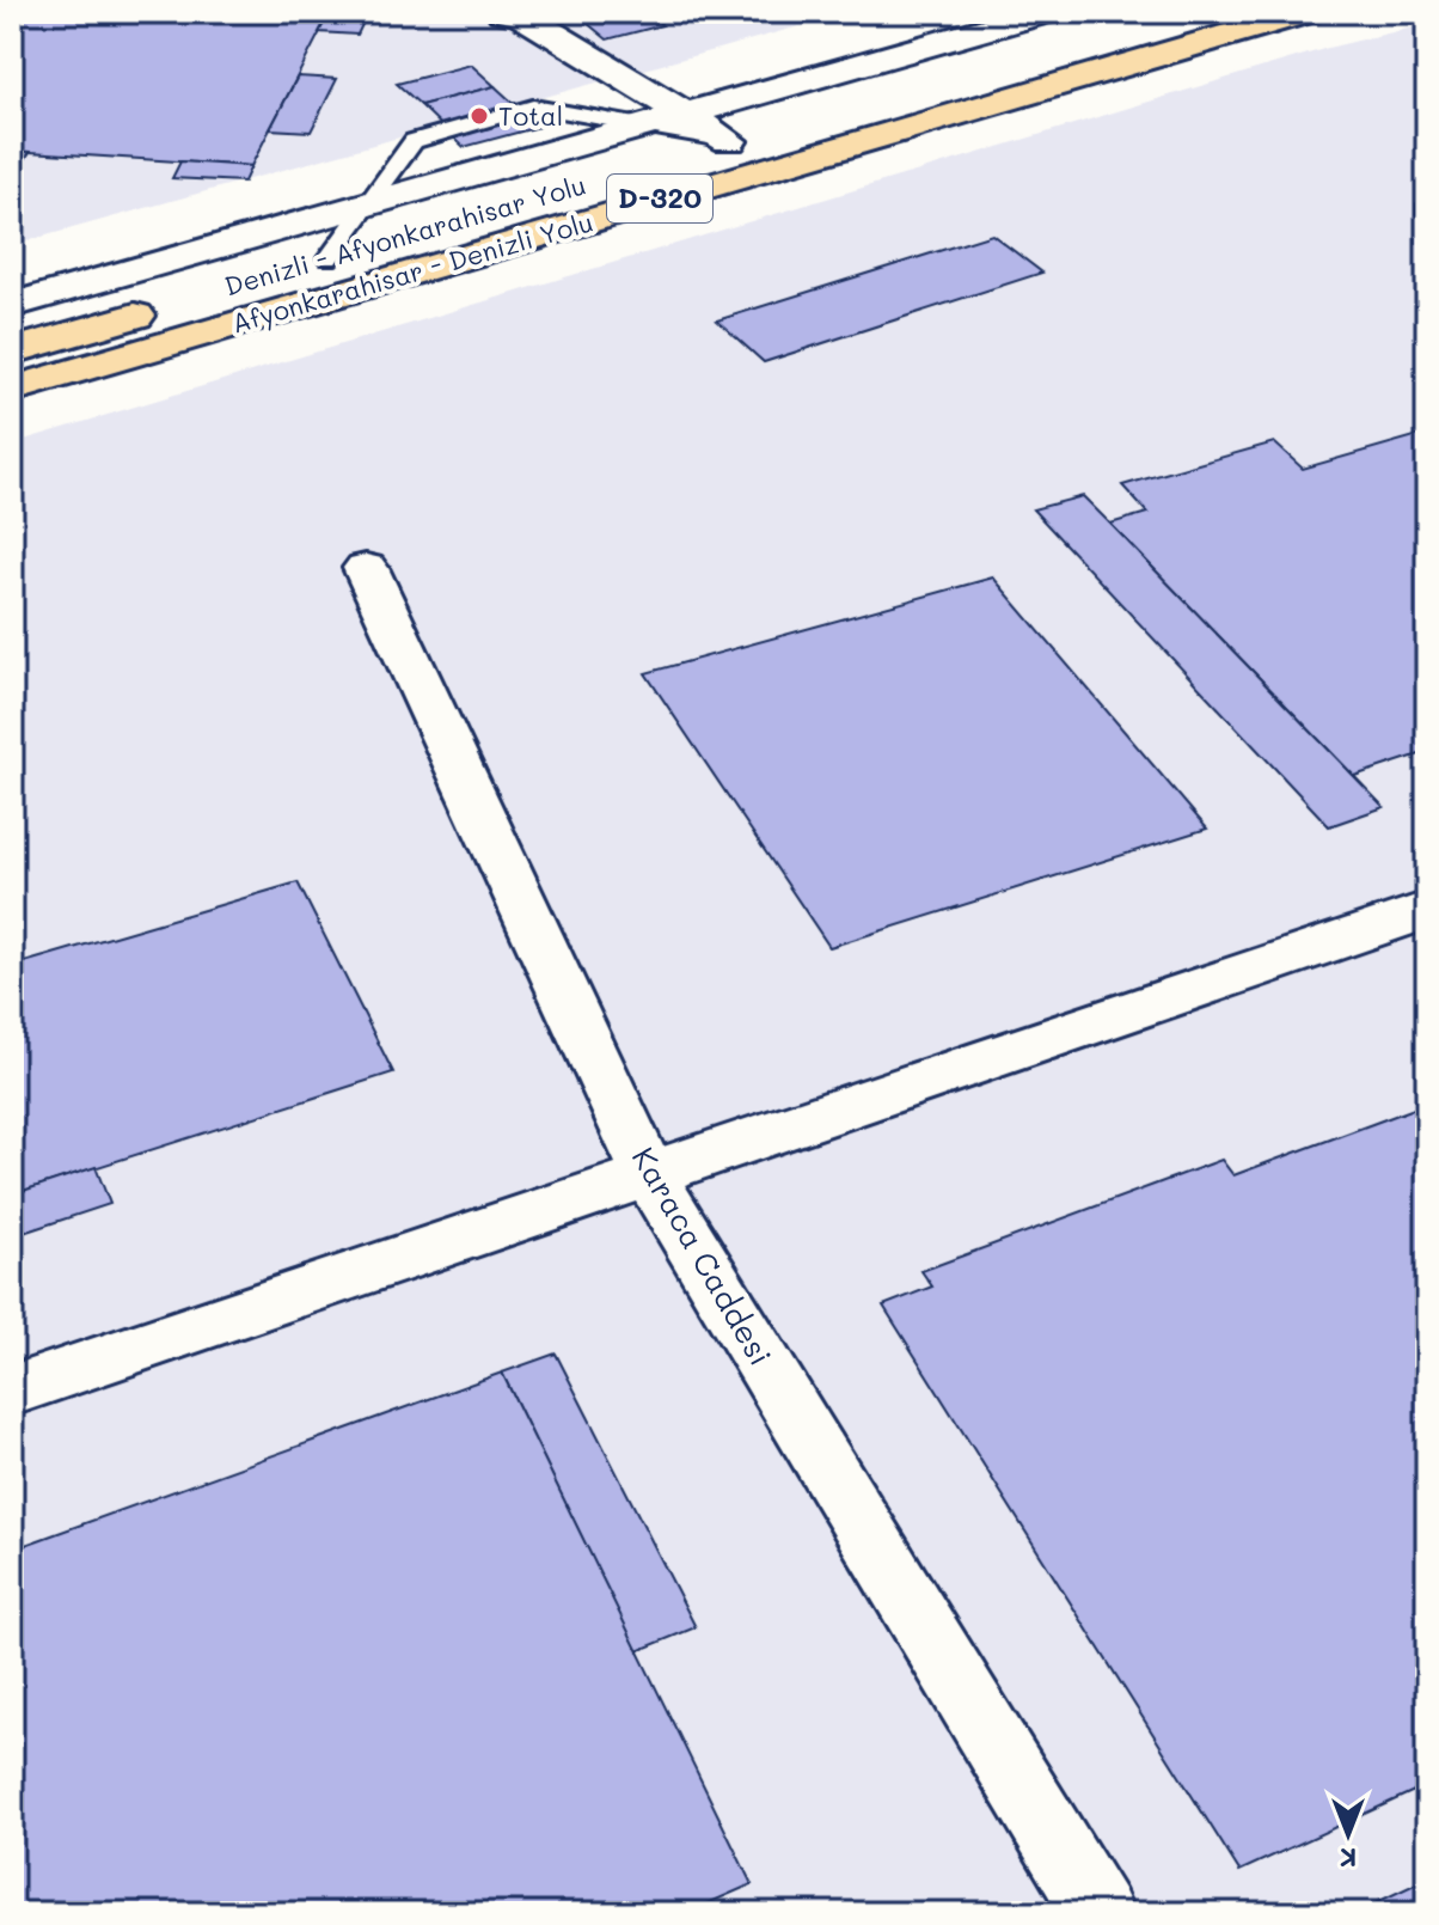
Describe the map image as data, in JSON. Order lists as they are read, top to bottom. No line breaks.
{"streets":{"highway":["D-320","Denizli - Afyonkarahisar Yolu","Afyonkarahisar - Denizli Yolu"],"street":["Karaca Caddesi"]},"places":["Total"],"north":"bottom"}
